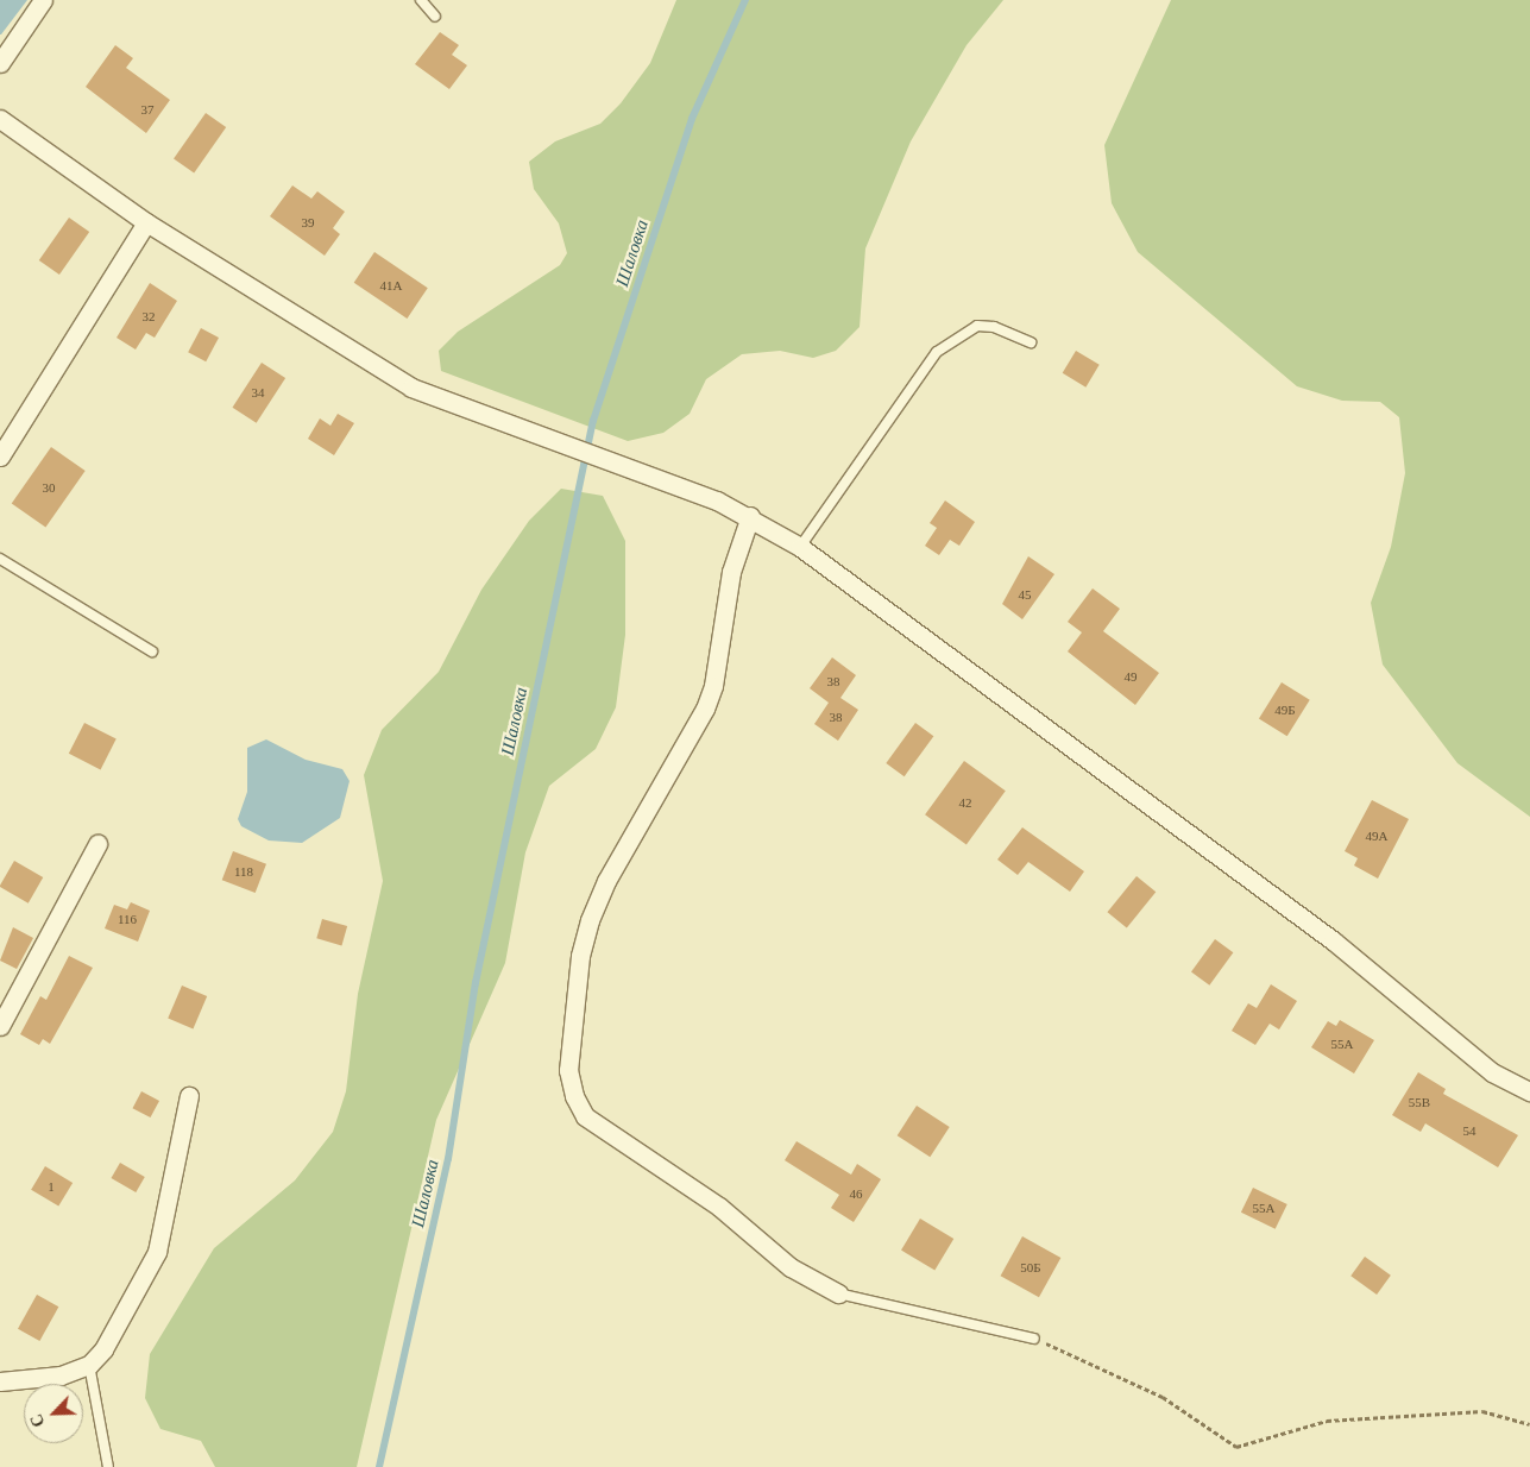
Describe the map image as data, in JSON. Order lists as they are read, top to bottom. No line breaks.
{"water":["Шаловка"],"house_numbers":["37","39","41А","32","34","30","45","49","38","49Б","38","42","49А","118","116","55А","55В","54","1","46","55А","50Б"],"north":"bottom left"}
